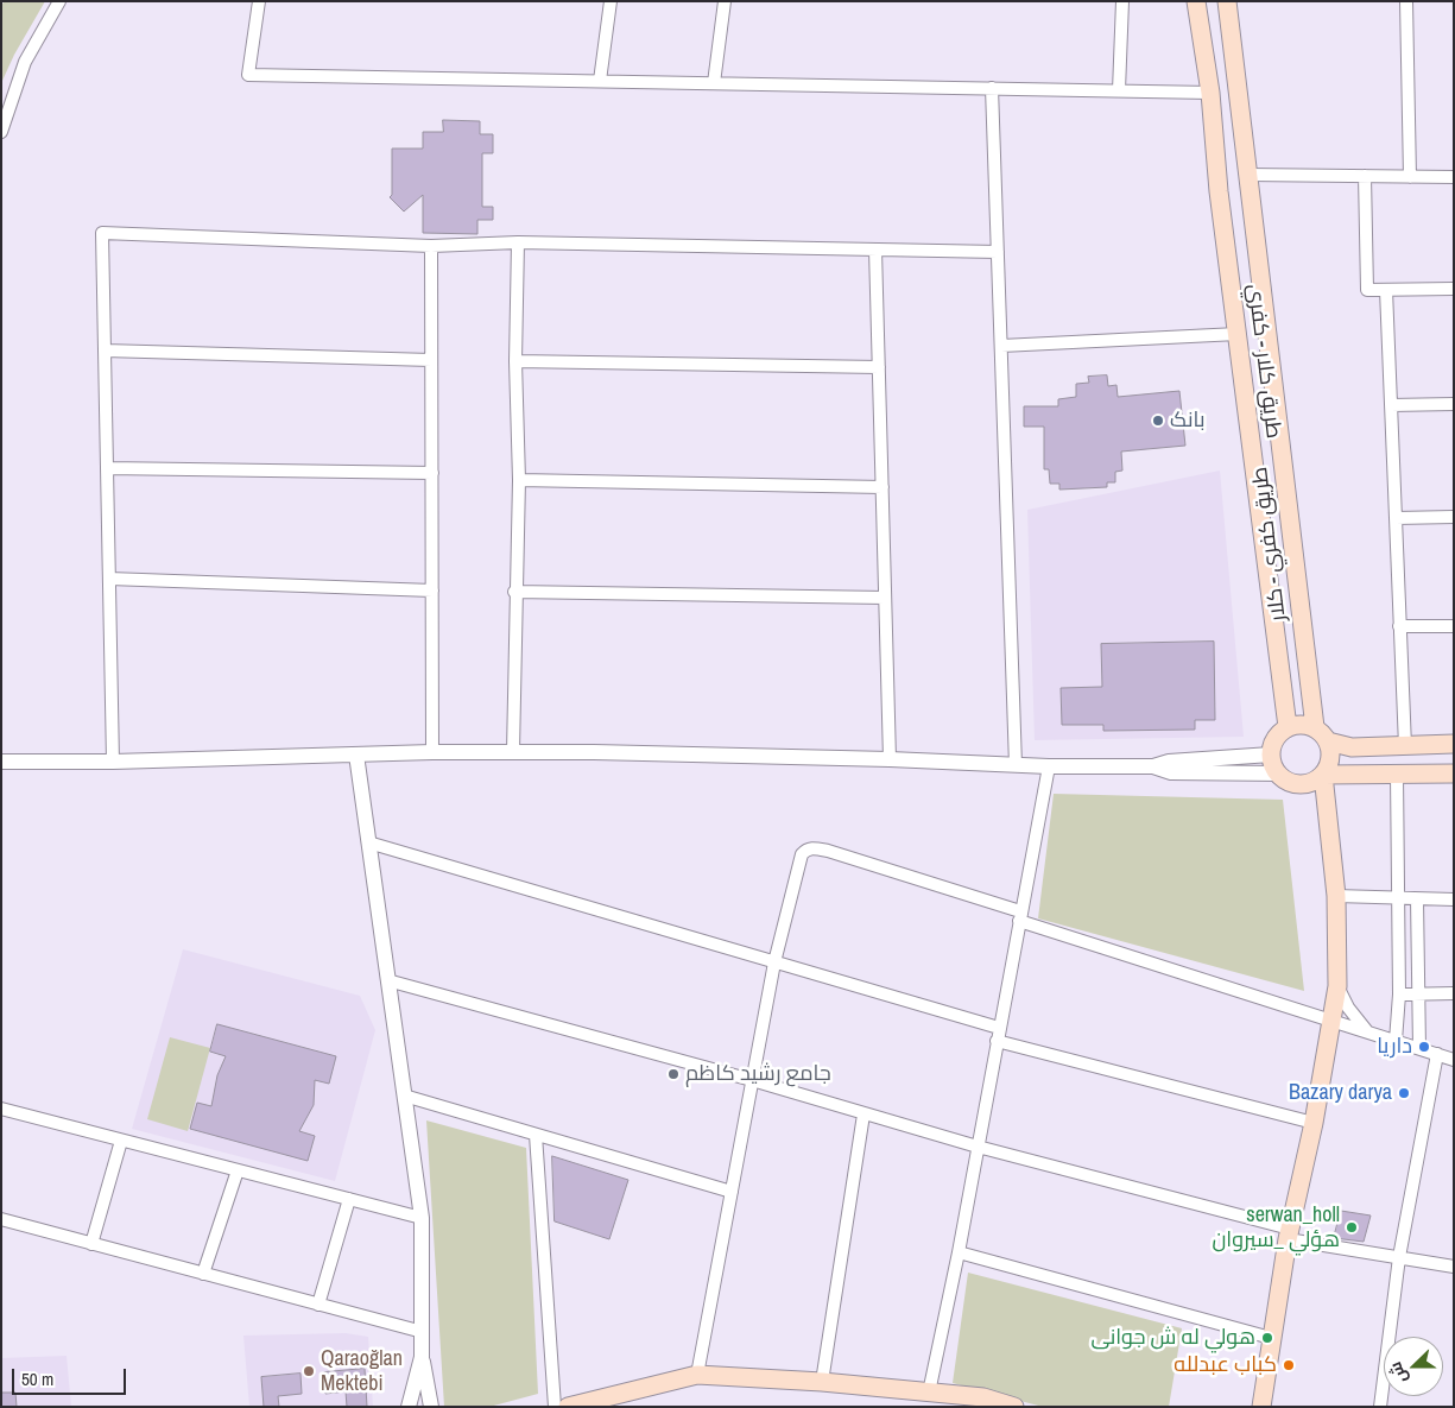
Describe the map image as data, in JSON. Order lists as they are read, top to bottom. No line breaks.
{"streets":{"main road":["طريق كلار - كفري","طريق كفري - كلار"]},"crossings":[["طريق كلار - كفري","طريق كفري - كلار"]],"places":["بانک","داريا","جامع رشيد كاظم","Bazary darya","serwan_holl هؤلي _سيروان","هولي له ش جوانى","كباب عبدلله","Qaraoğlan Mektebi"],"scale_bar":"50 m","north":"left"}
